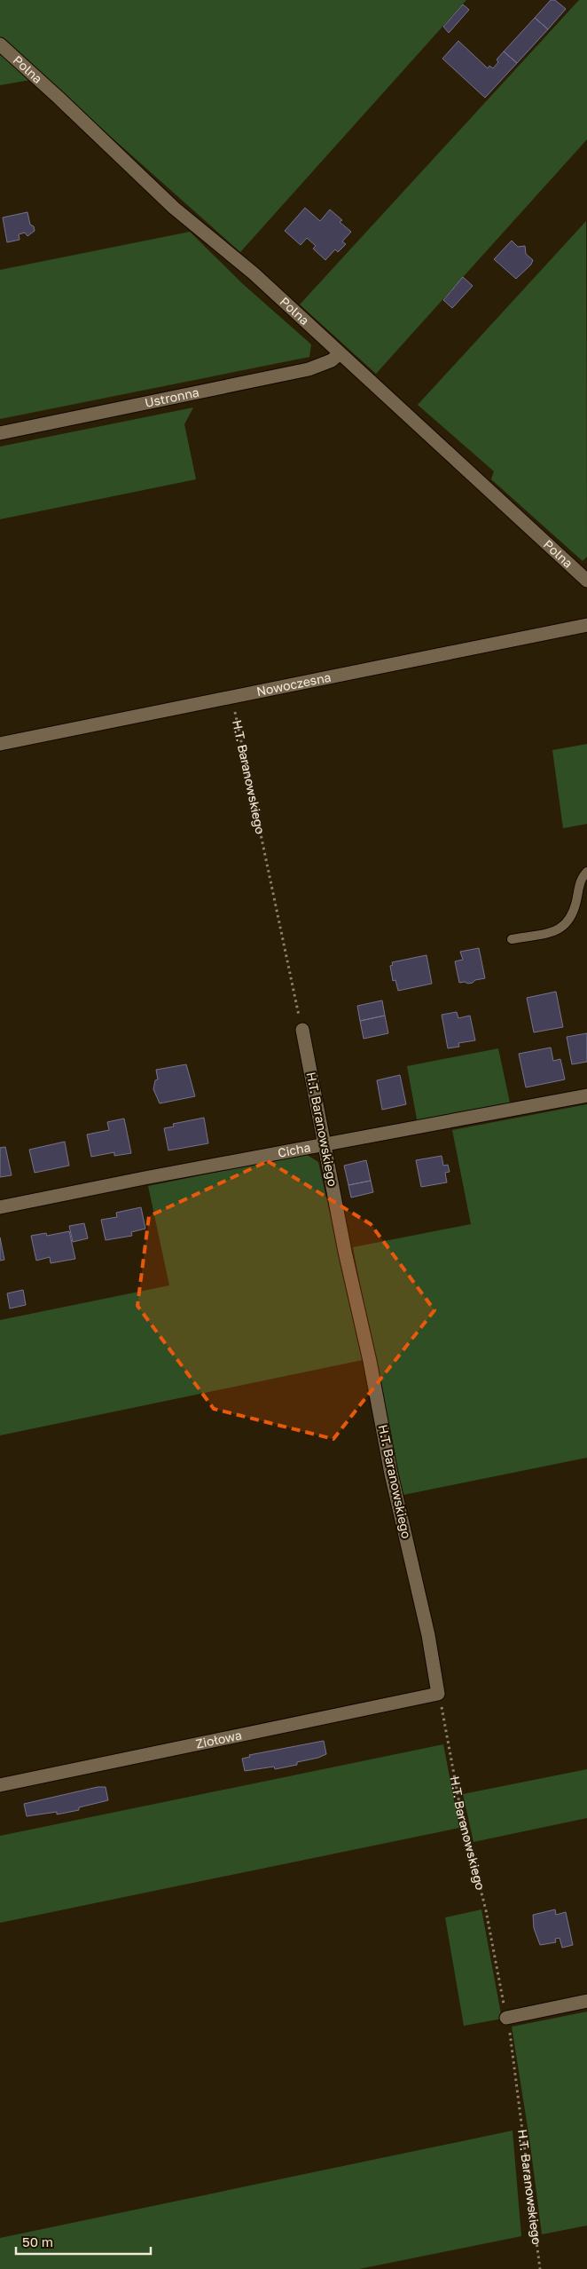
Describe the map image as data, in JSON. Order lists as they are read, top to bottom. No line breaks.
{"streets":{"street":["Polna","Ustronna","Nowoczesna","H.T. Baranowskiego","Cicha","Ziołowa"]},"crossings":[["Polna","Ustronna"],["Nowoczesna","H.T. Baranowskiego"],["H.T. Baranowskiego","Cicha"],["H.T. Baranowskiego","Ziołowa"]],"scale_bar":"50 m"}
